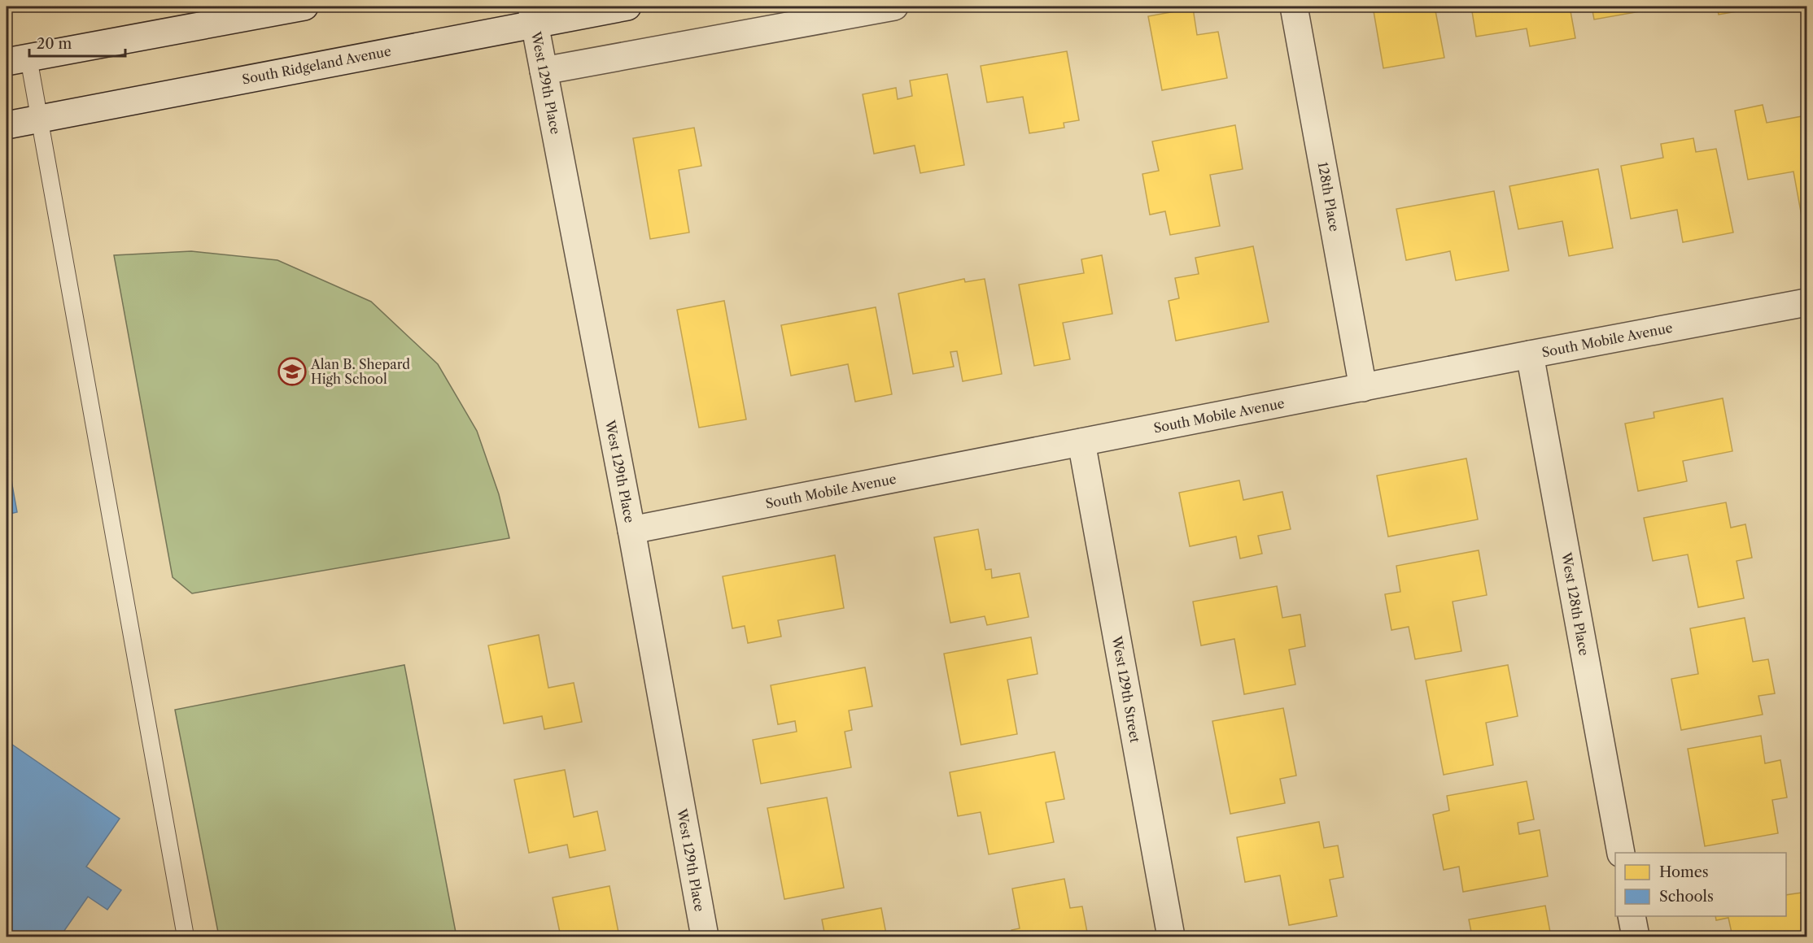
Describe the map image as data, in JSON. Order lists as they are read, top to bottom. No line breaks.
{"streets":{"street":["South Ridgeland Avenue","West 129th Place","128th Place","South Mobile Avenue","West 128th Place","West 129th Street"]},"crossings":[["South Ridgeland Avenue","West 129th Place"],["West 129th Place","South Mobile Avenue"],["128th Place","South Mobile Avenue"],["South Mobile Avenue","West 128th Place"],["South Mobile Avenue","West 129th Street"]],"places":{"school or university":["Alan B. Shepard High School"]},"legend":["Homes","Schools"],"scale_bar":"20 m"}
